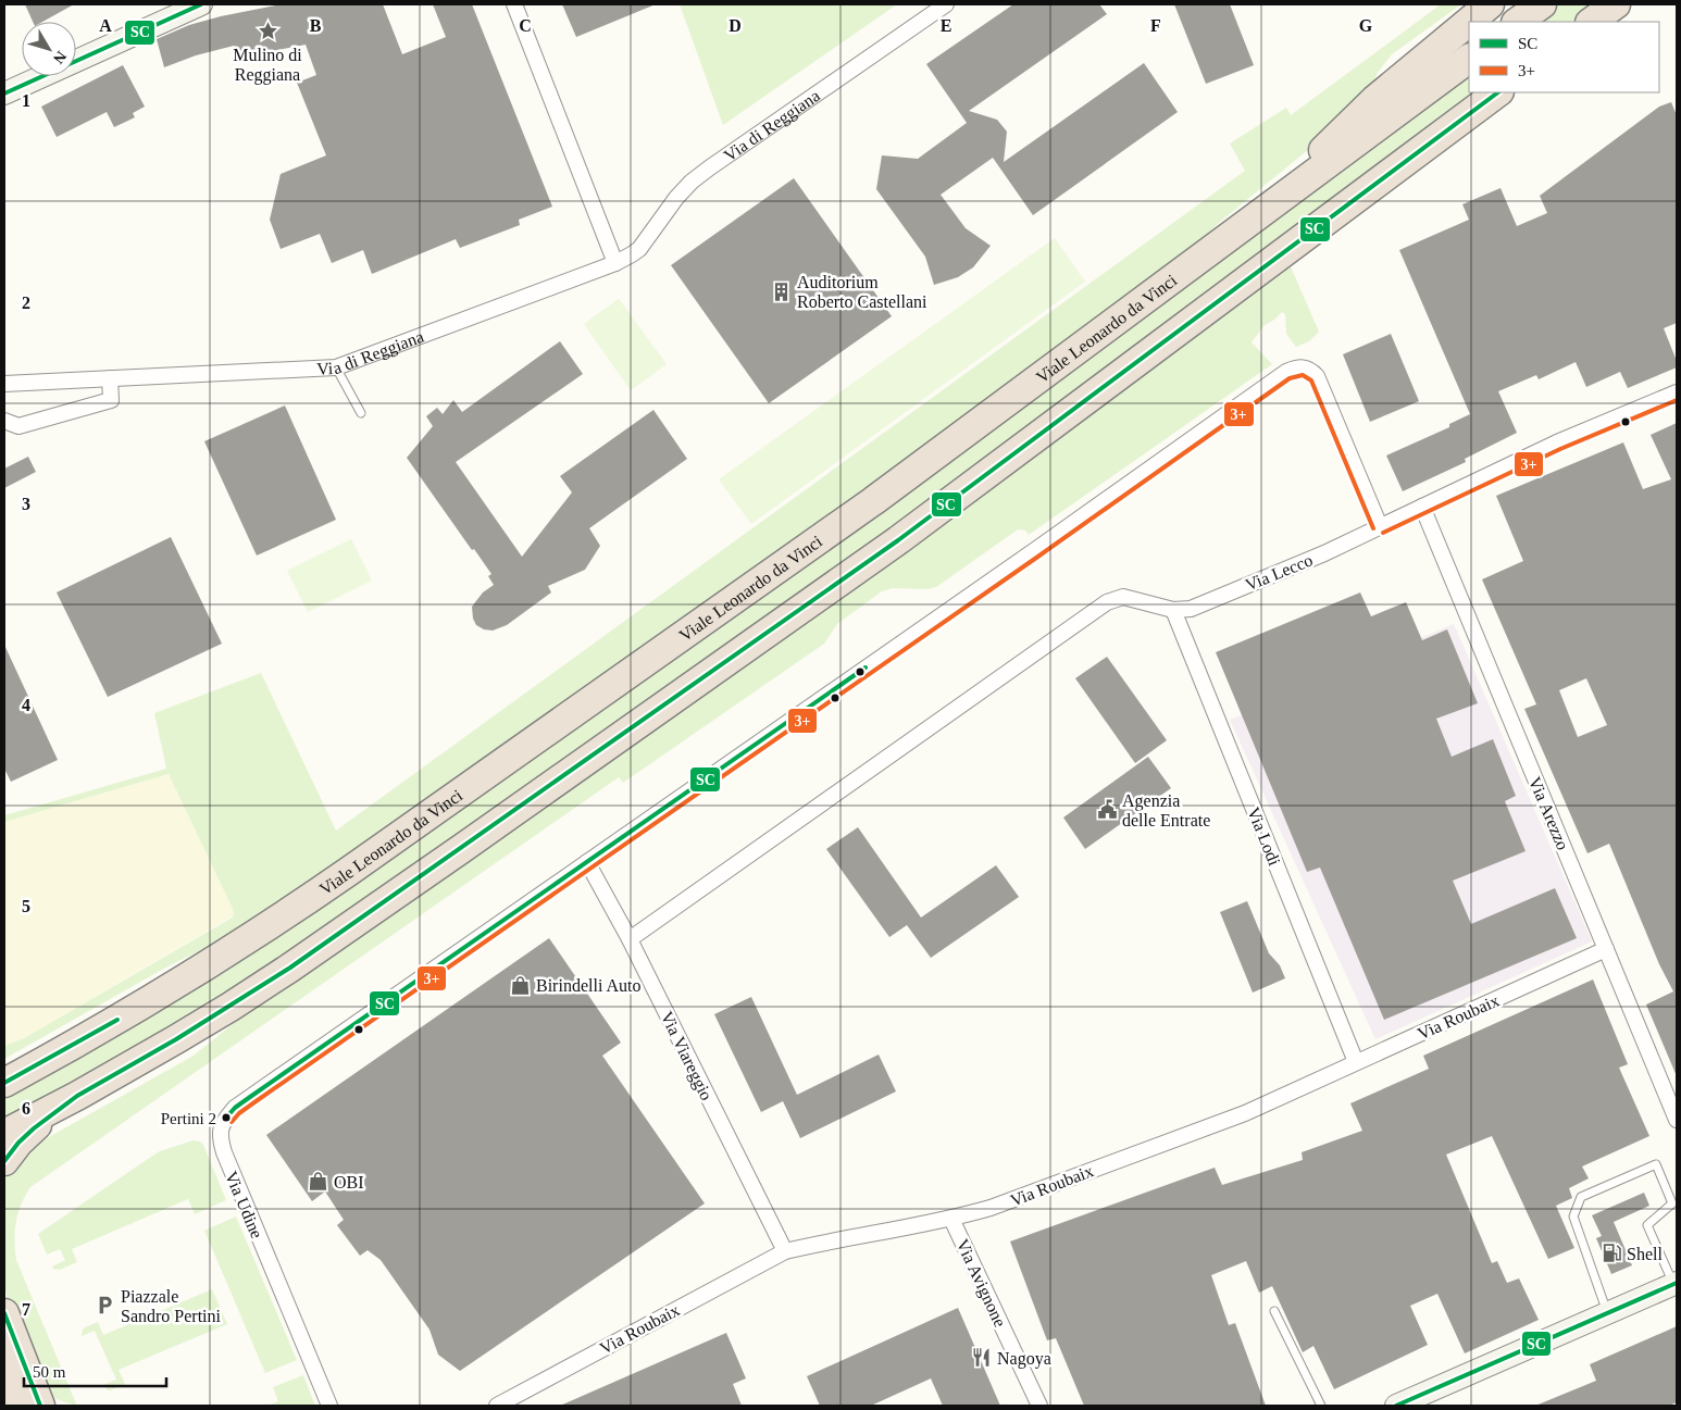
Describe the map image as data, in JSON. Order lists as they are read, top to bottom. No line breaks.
{"streets":{"highway":["Viale Leonardo da Vinci"],"street":["Via di Reggiana","Via Lecco","Via Arezzo","Via Lodi","Via Roubaix","Via Viareggio","Via Udine","Via Avignone"]},"crossings":[["Via Lecco","Via Arezzo"],["Via Lecco","Via Lodi"],["Via Arezzo","Via Roubaix"],["Via Lodi","Via Roubaix"],["Via Roubaix","Via Viareggio"],["Via Roubaix","Via Avignone"],["Via Viareggio","Via Udine"]],"places":{"place":["Mulino di Reggiana"],"building":["Auditorium Roberto Castellani"],"public building":["Agenzia delle Entrate"],"shop":["Birindelli Auto","OBI"],"other":["Pertini 2"],"fuel station":["Shell"],"parking":["Piazzale Sandro Pertini"],"restaurant":["Nagoya"]},"lines":["transit line SC","transit line 3+"],"legend":["SC","3+"],"scale_bar":"50 m","north":"bottom right","grid":{"columns":["A","B","C","D","E","F","G"],"rows":["1","2","3","4","5","6","7"]}}
